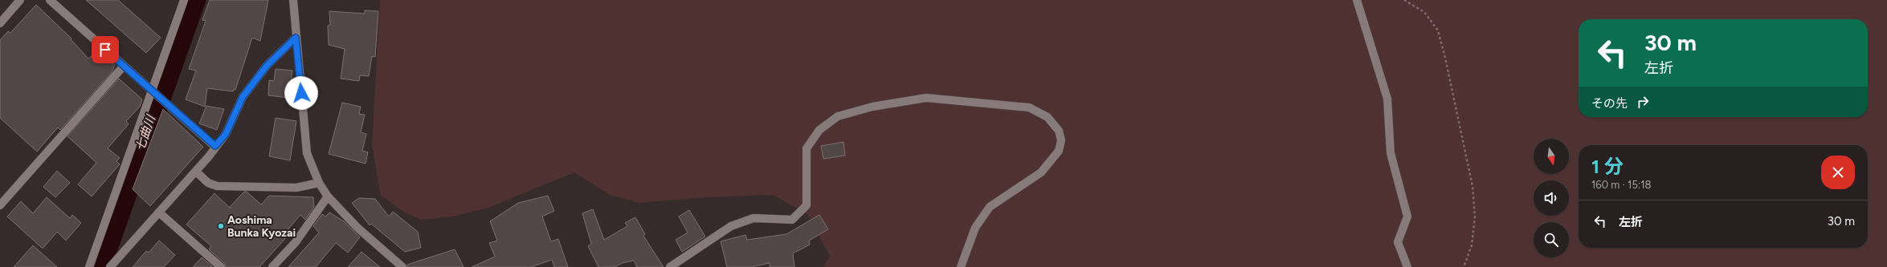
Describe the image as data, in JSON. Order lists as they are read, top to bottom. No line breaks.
{"water":["七曲川"],"places":["Aoshima Bunka Kyozai"],"north":"bottom","page":{"turn":["30 m","左折"],"then":"その先","heading":["1 分","160 m · 15:18"],"list":[{"name":"左折","value":"30 m"}]}}
